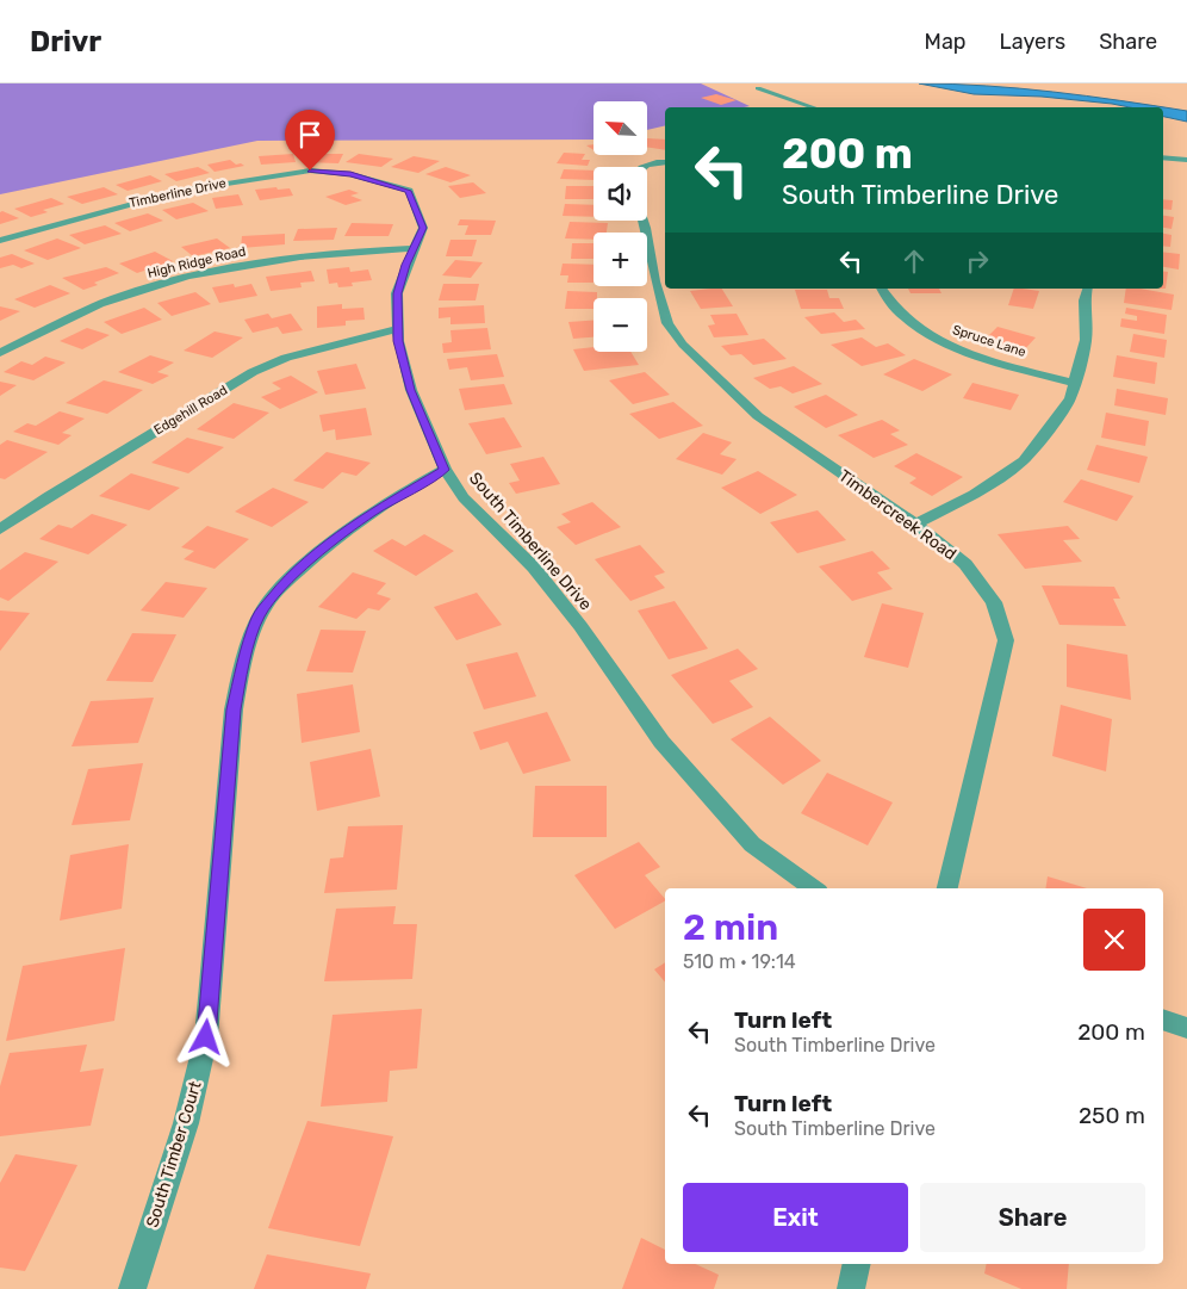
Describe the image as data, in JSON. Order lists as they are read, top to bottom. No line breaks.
{"streets":{"street":["Timberline Drive","High Ridge Road","Spruce Lane","Edgehill Road","Timbercreek Road","South Timberline Drive","South Timber Court"]},"crossings":[["Timberline Drive","South Timberline Drive"],["High Ridge Road","South Timberline Drive"],["Edgehill Road","South Timberline Drive"],["South Timberline Drive","South Timber Court"]],"north":"top left","page":{"header":"Drivr","nav":["Map","Layers","Share"],"map_buttons":["+","−"],"turn":["200 m","South Timberline Drive"],"heading":["2 min","510 m · 19:14"],"list":[{"name":"Turn left","note":"South Timberline Drive","value":"200 m"},{"name":"Turn left","note":"South Timberline Drive","value":"250 m"}],"buttons":["Exit","Share"]}}
